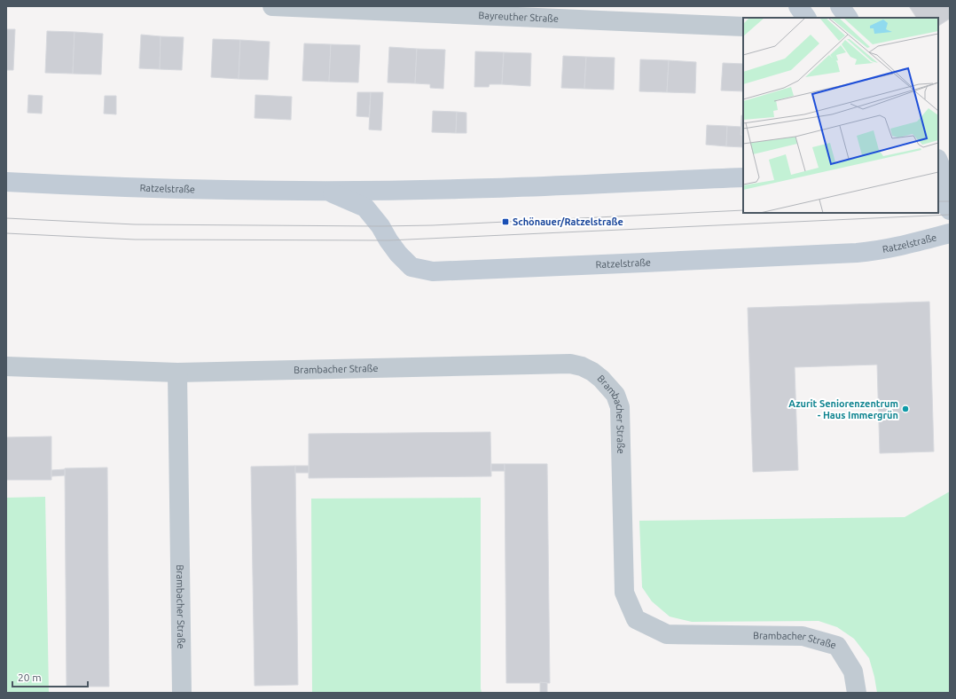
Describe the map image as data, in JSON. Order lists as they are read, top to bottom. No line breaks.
{"streets":{"main road":["Ratzelstraße"],"street":["Bayreuther Straße","Brambacher Straße"]},"places":{"transit":["Schönauer/Ratzelstraße"],"other":["Azurit Seniorenzentrum - Haus Immergrün"]},"scale_bar":"20 m"}
